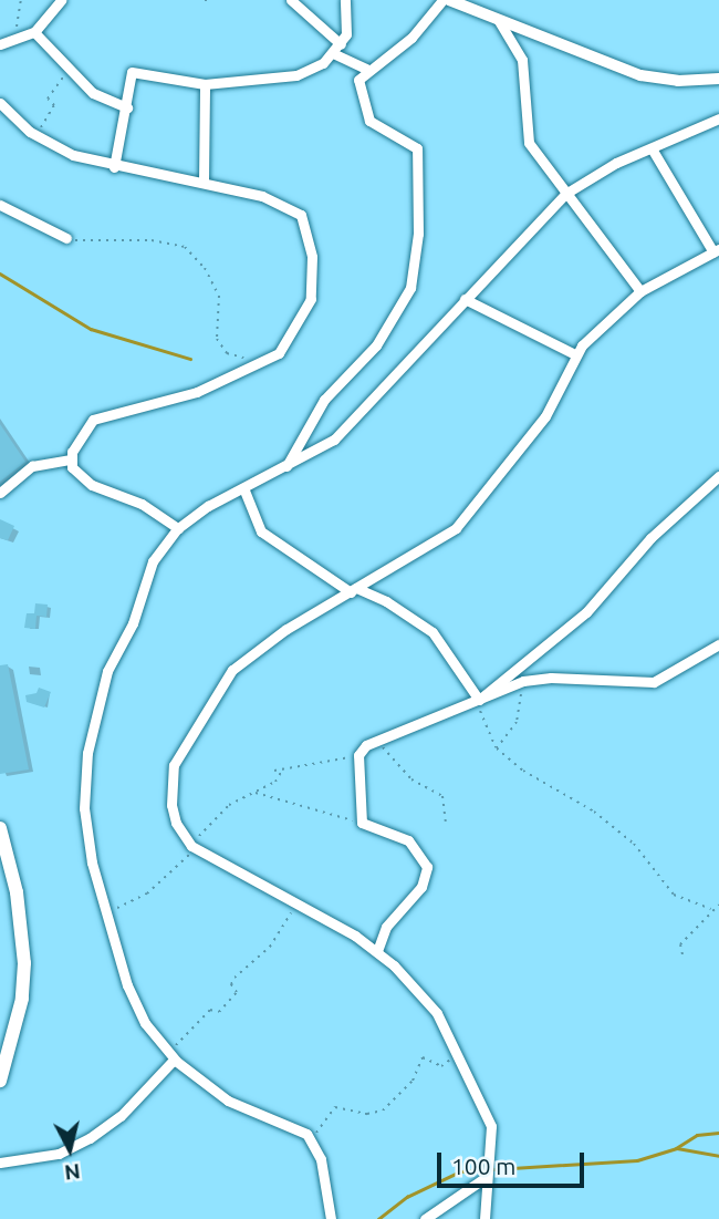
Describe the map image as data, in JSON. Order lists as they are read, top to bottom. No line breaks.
{"scale_bar":"100 m","north":"bottom"}
